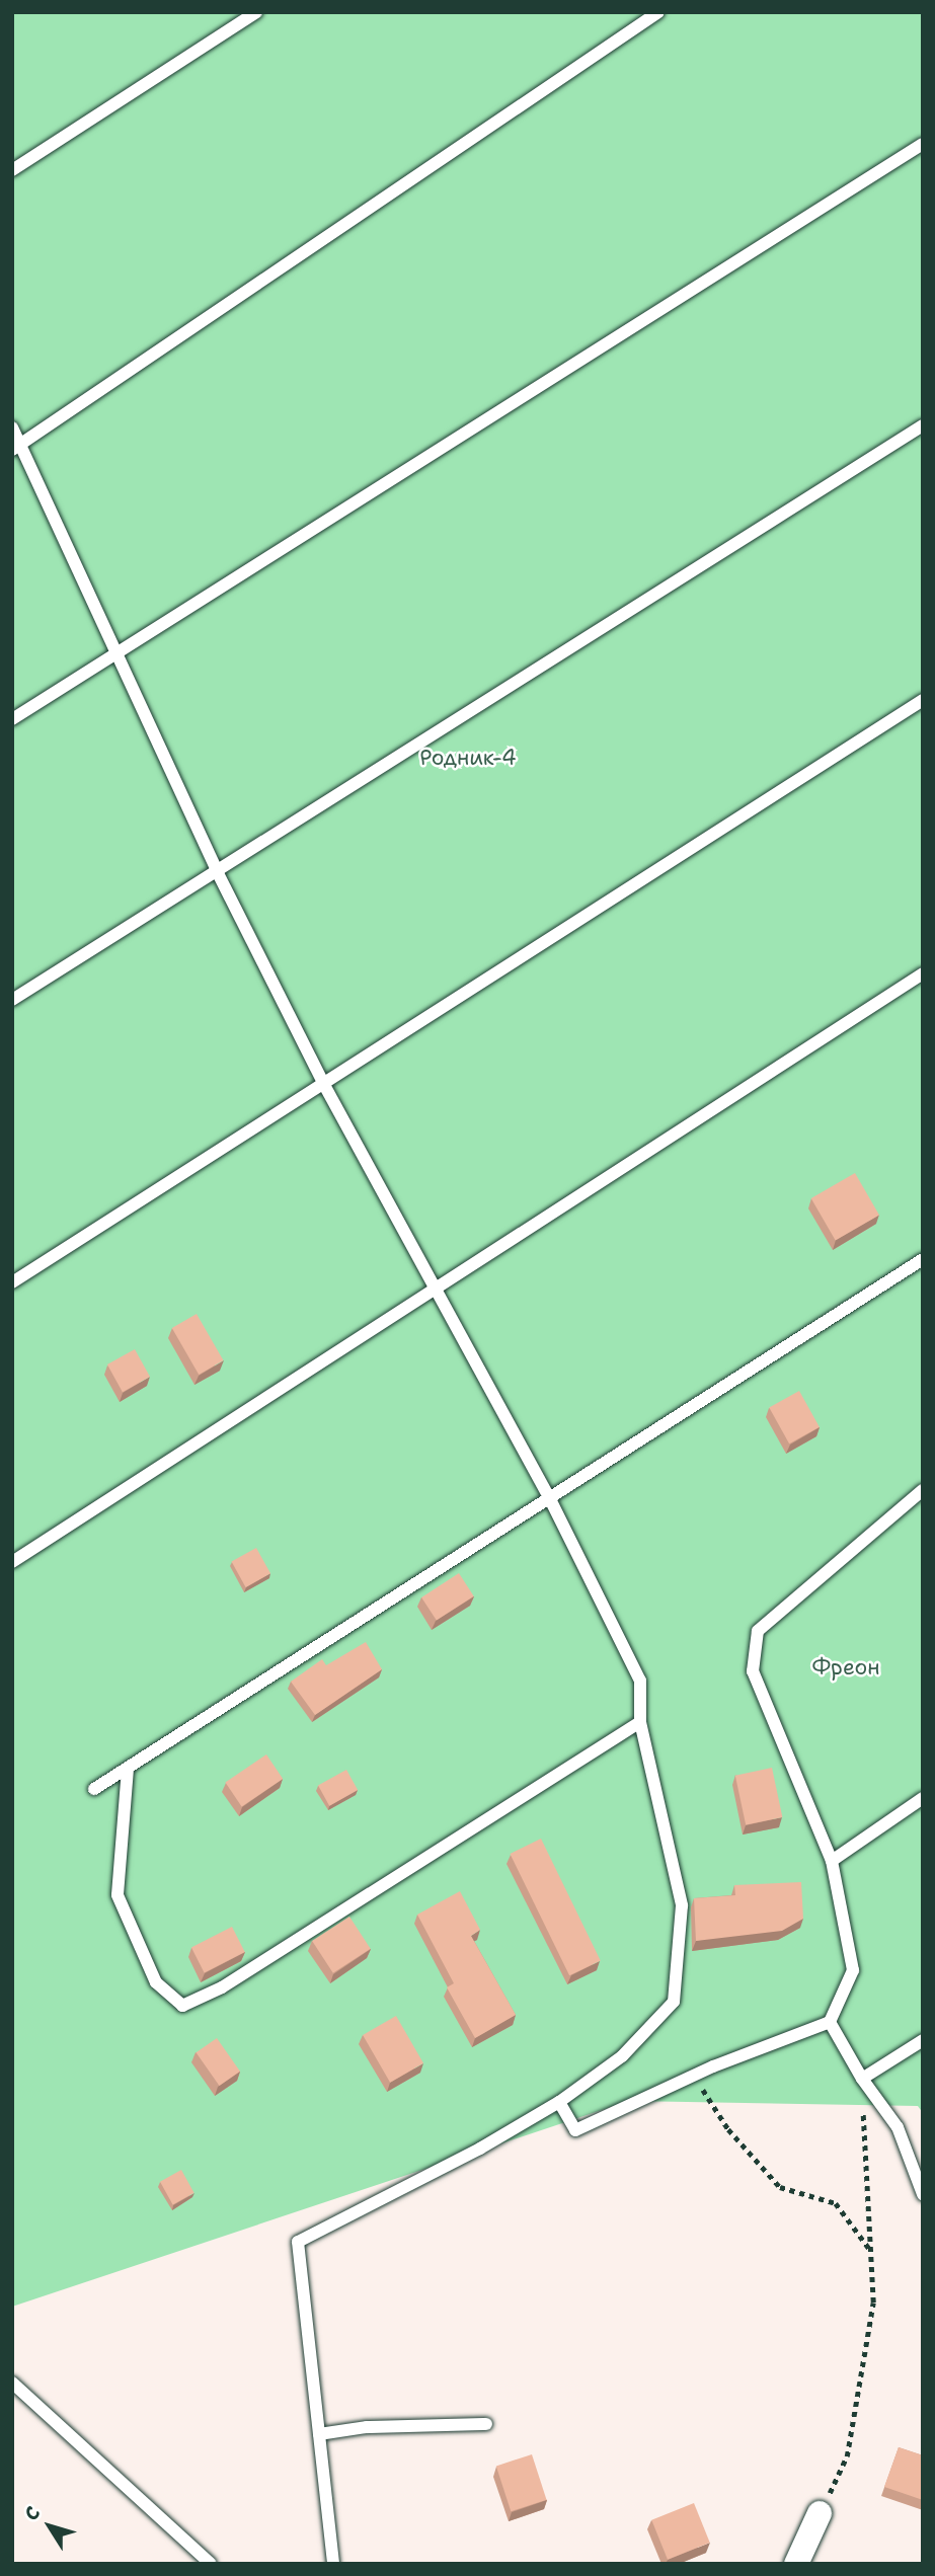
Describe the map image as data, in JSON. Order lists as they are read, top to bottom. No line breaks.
{"parks":["Родник-4","Фреон"],"north":"top left"}
